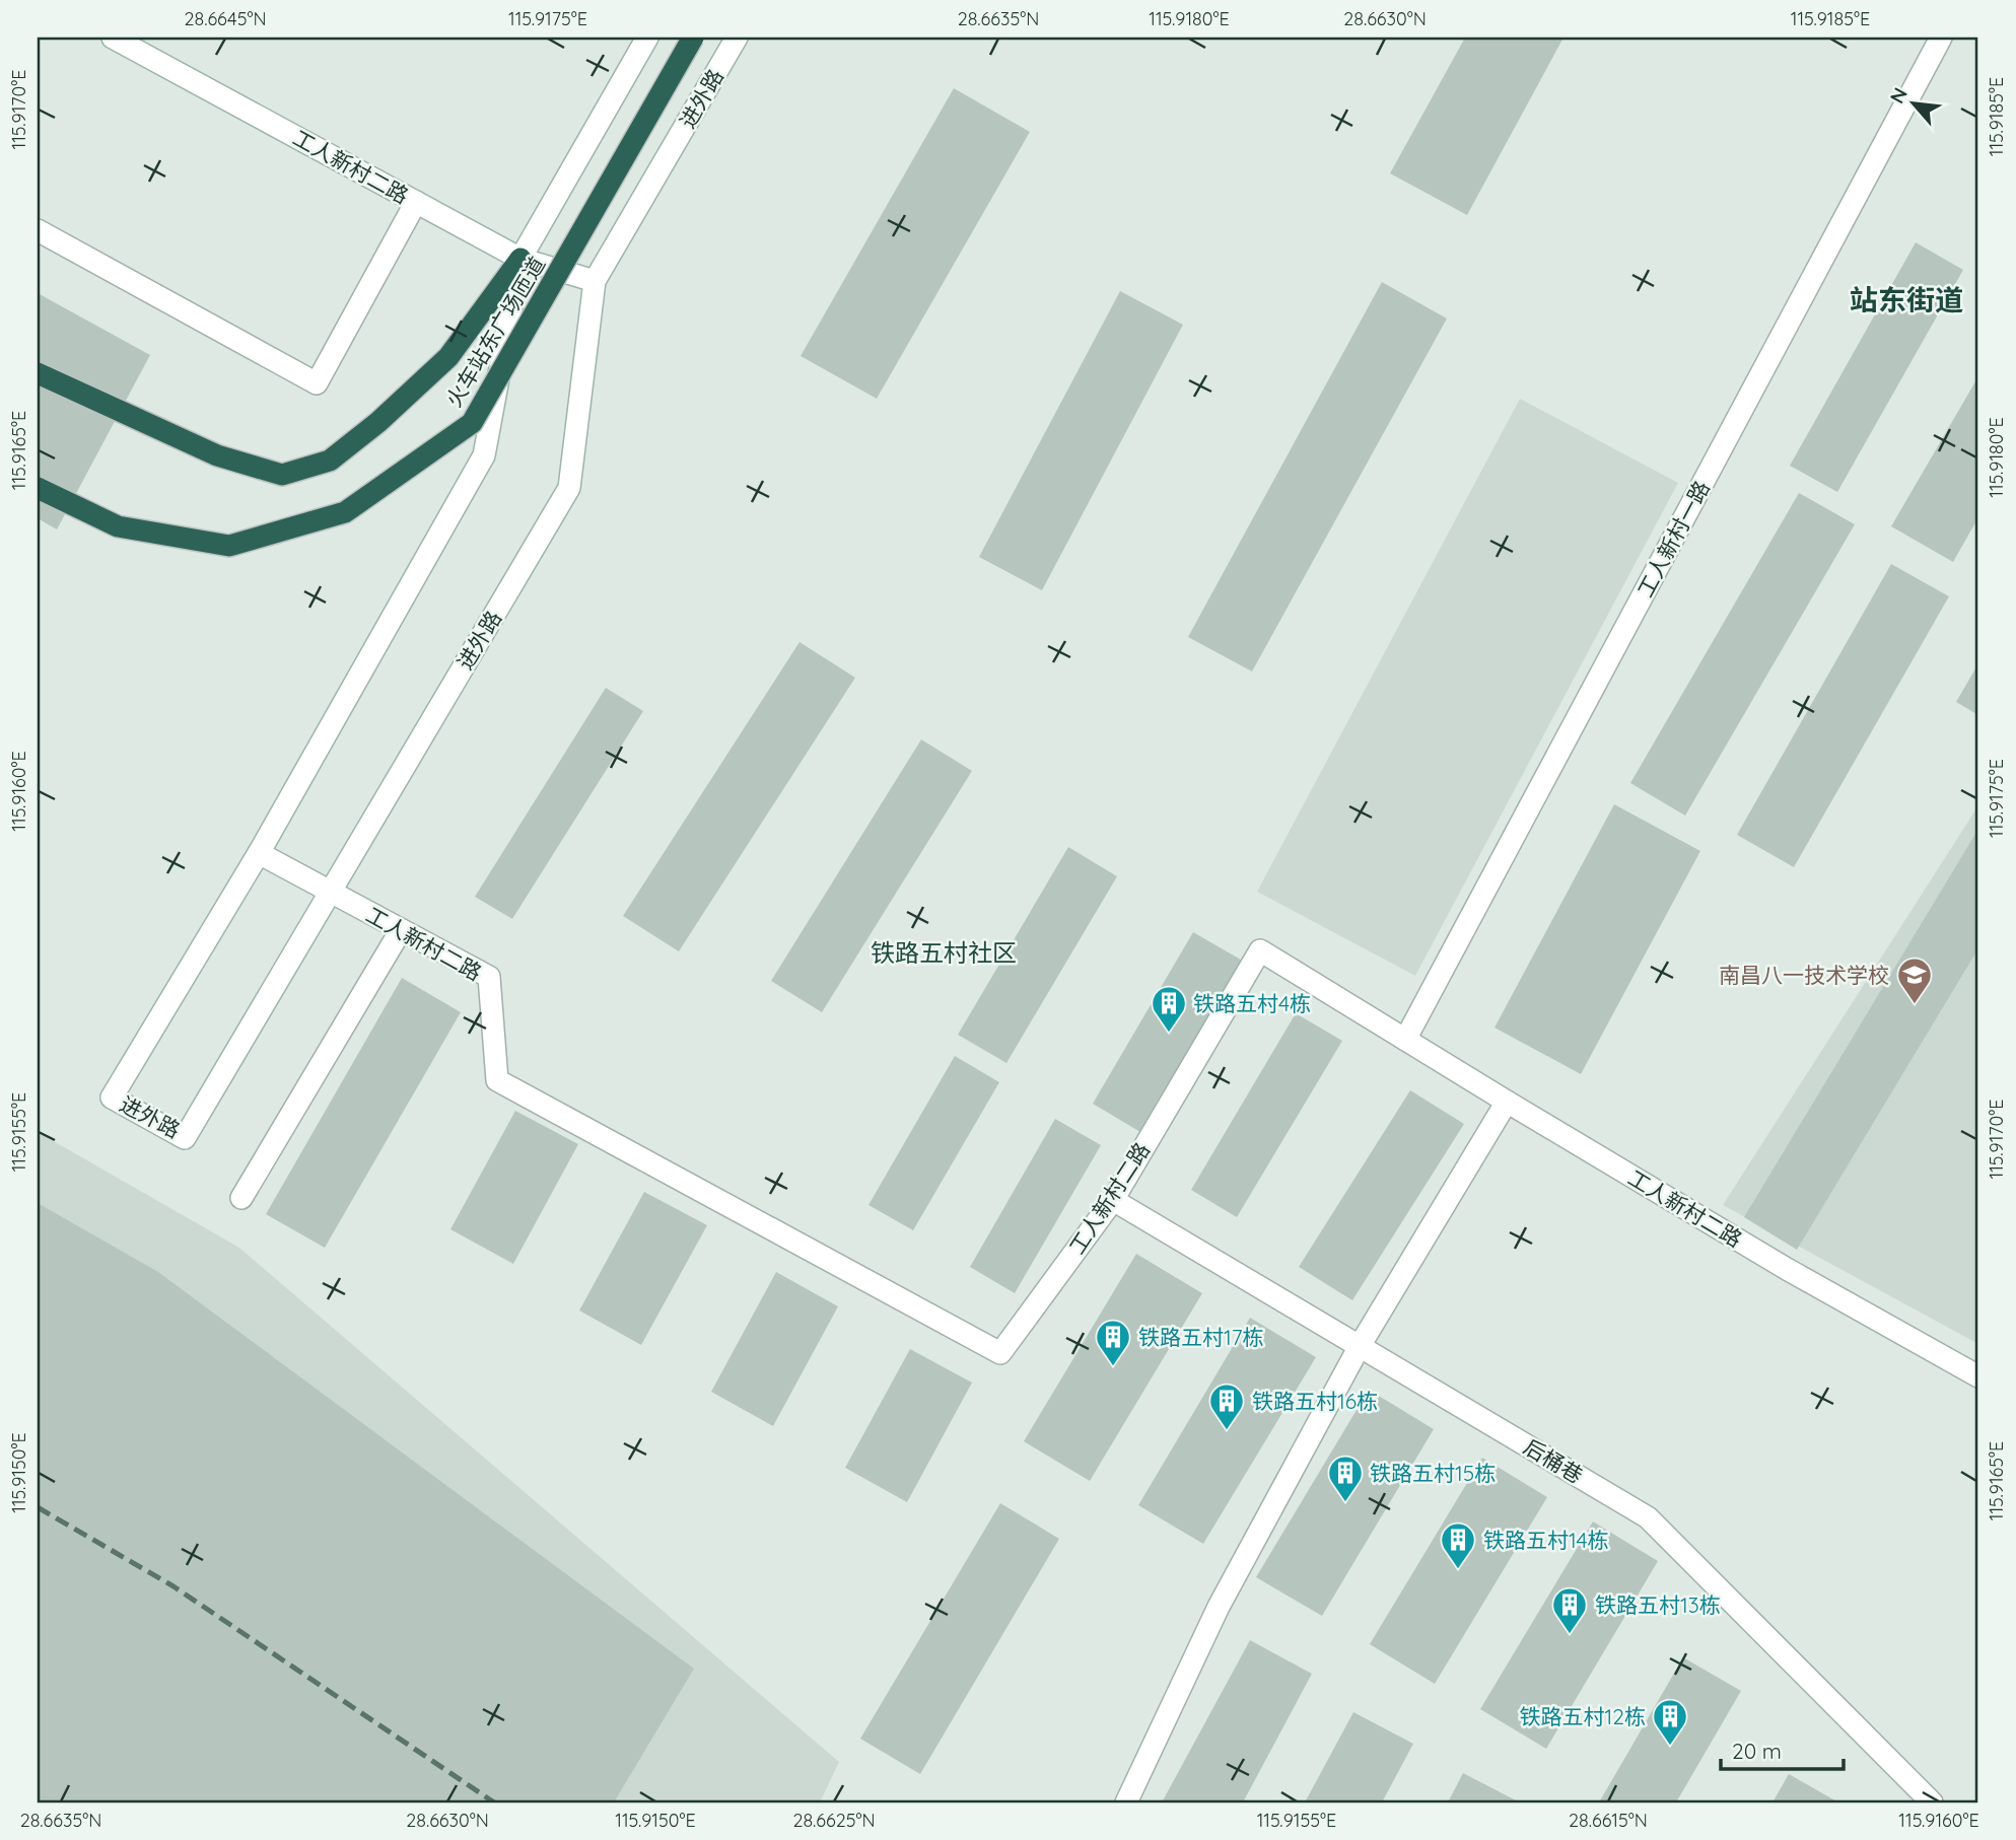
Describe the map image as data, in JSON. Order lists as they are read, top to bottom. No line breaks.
{"streets":{"highway":["火车站东广场匝道"],"street":["进外路","工人新村二路","工人新村一路","后桶巷"]},"crossings":[["进外路","工人新村二路"],["进外路","火车站东广场匝道"],["工人新村二路","火车站东广场匝道"],["工人新村二路","工人新村一路"],["工人新村二路","后桶巷"]],"districts":["站东街道","铁路五村社区"],"places":{"school or university":["南昌八一技术学校"],"building":["铁路五村4栋","铁路五村17栋","铁路五村16栋","铁路五村15栋","铁路五村14栋","铁路五村13栋","铁路五村12栋"]},"scale_bar":"20 m","north":"top left","coordinates":["28.6645°N","115.9175°E","28.6635°N","115.9180°E","28.6630°N","115.9185°E","115.9170°E","115.9165°E","115.9160°E","115.9155°E","115.9150°E","28.6625°N","28.6615°N"]}
